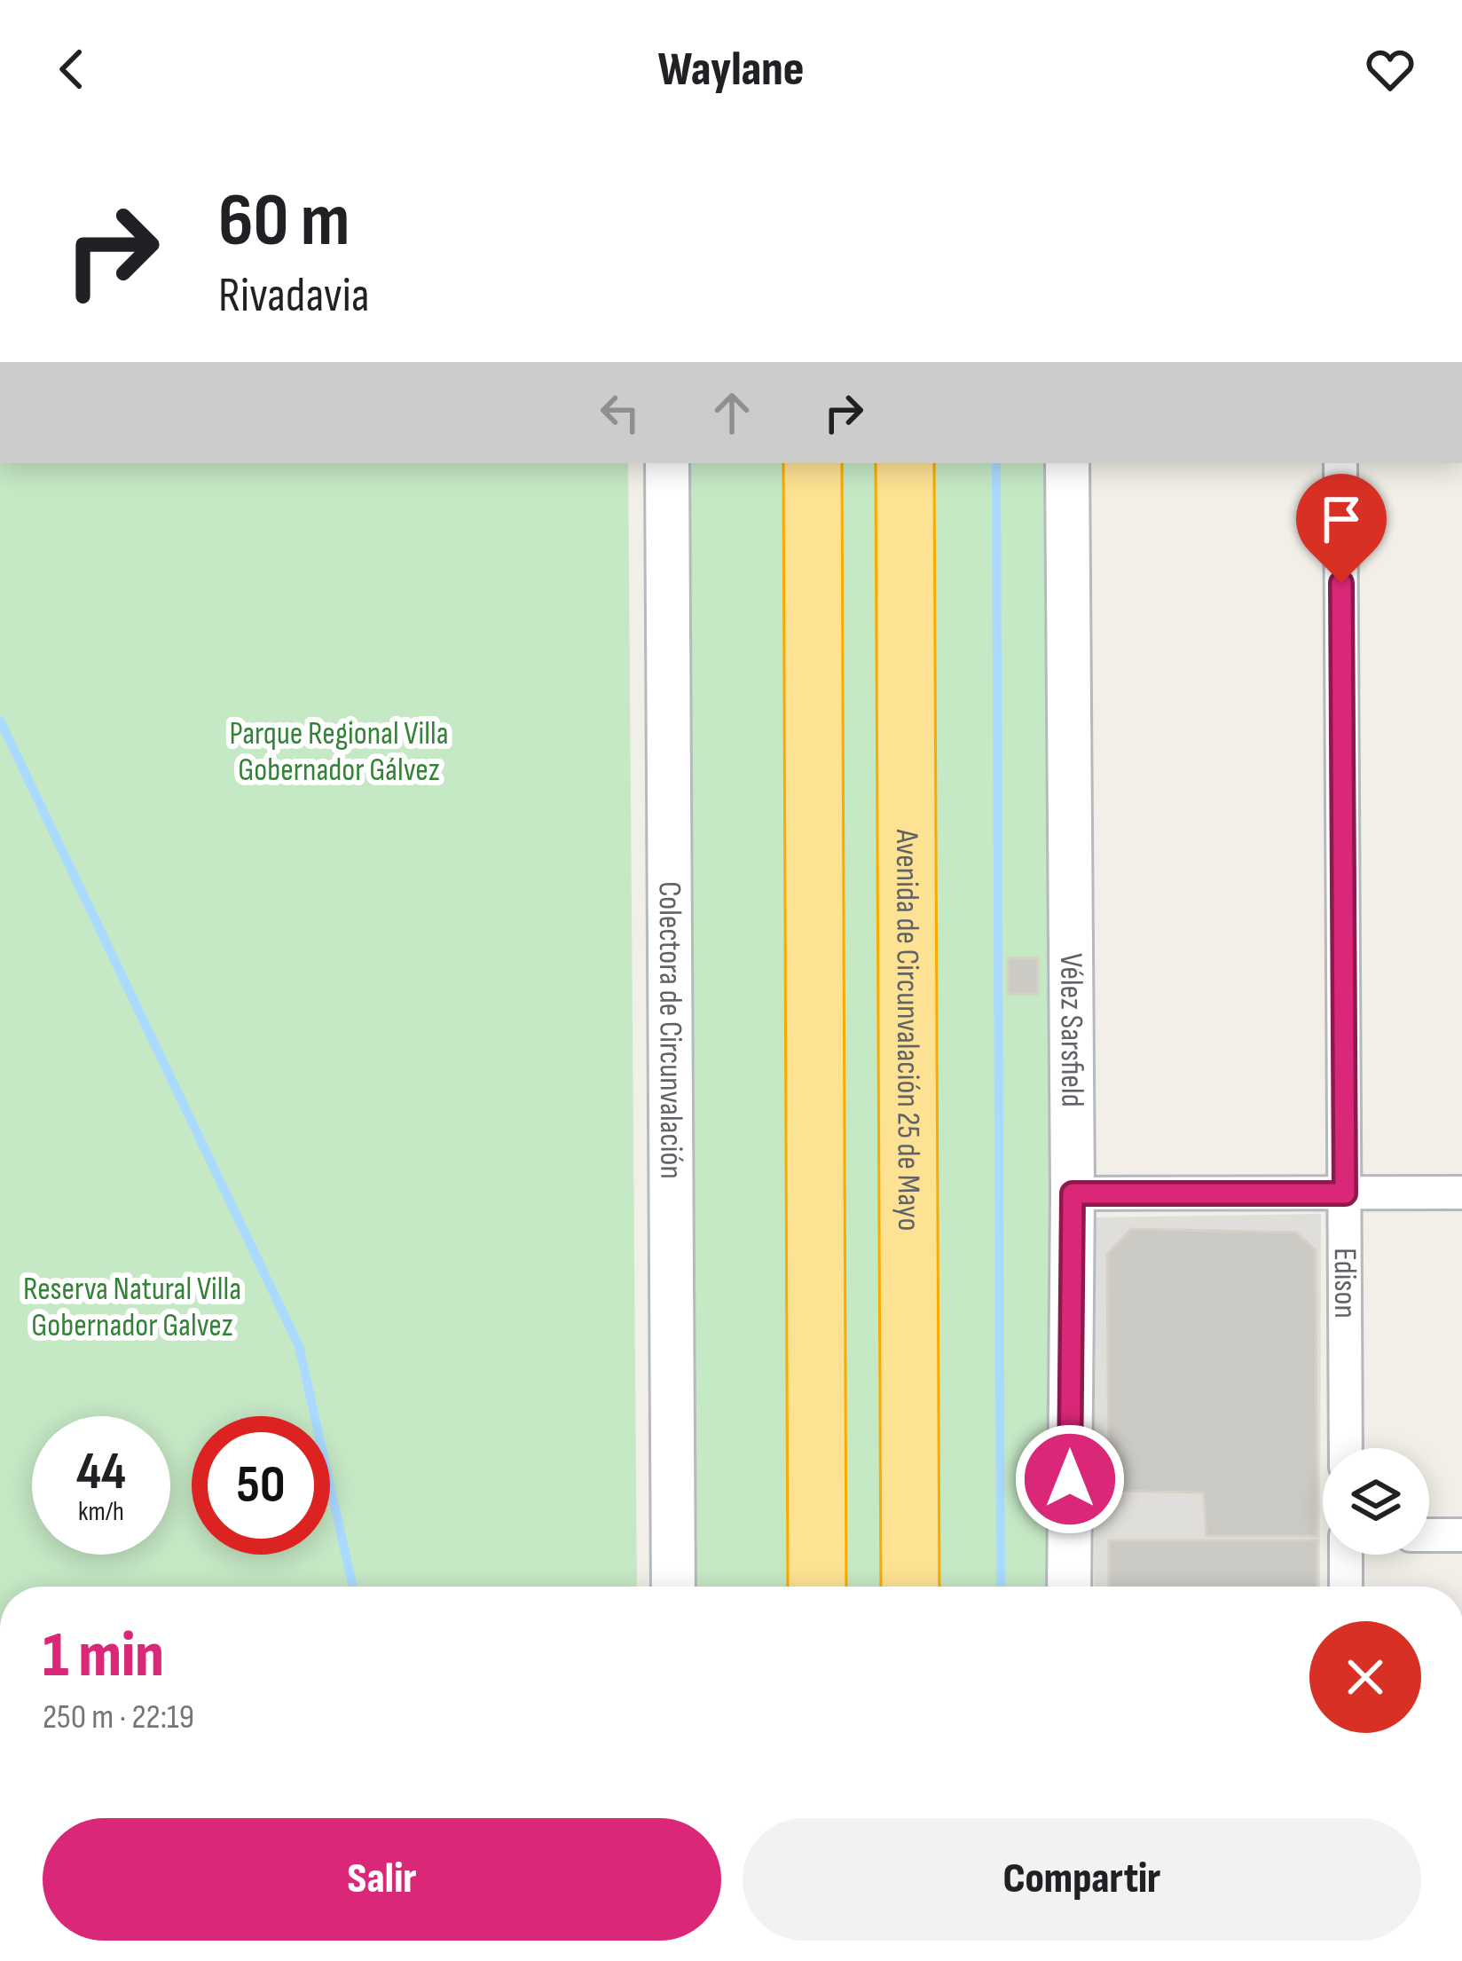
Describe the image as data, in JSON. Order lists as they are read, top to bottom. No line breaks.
{"streets":{"highway":["Avenida de Circunvalación 25 de Mayo"],"main road":["Colectora de Circunvalación","Vélez Sarsfield"],"street":["Edison"]},"parks":["Parque Regional Villa Gobernador Gálvez","Reserva Natural Villa Gobernador Galvez"],"page":{"header":"Waylane","turn":["60 m","Rivadavia"],"speed":"44 km/h","limit":"50","heading":["1 min","250 m · 22:19"],"buttons":["Salir","Compartir"]}}
